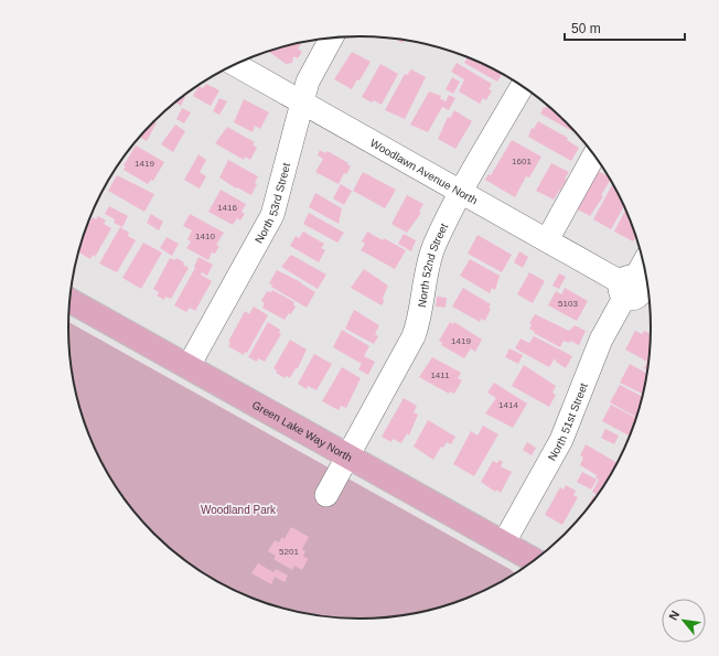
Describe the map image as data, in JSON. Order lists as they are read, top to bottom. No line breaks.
{"streets":{"main road":["Green Lake Way North"],"street":["Woodlawn Avenue North","North 53rd Street","North 52nd Street","North 51st Street"]},"crossings":[["Woodlawn Avenue North","North 53rd Street"],["Woodlawn Avenue North","North 52nd Street"],["Woodlawn Avenue North","North 51st Street"],["North 53rd Street","Green Lake Way North"],["North 52nd Street","Green Lake Way North"],["North 51st Street","Green Lake Way North"]],"parks":["Woodland Park"],"house_numbers":["1601","1419","1416","1410","5103","1419","1411","1414","5201"],"scale_bar":"50 m","north":"top left"}
